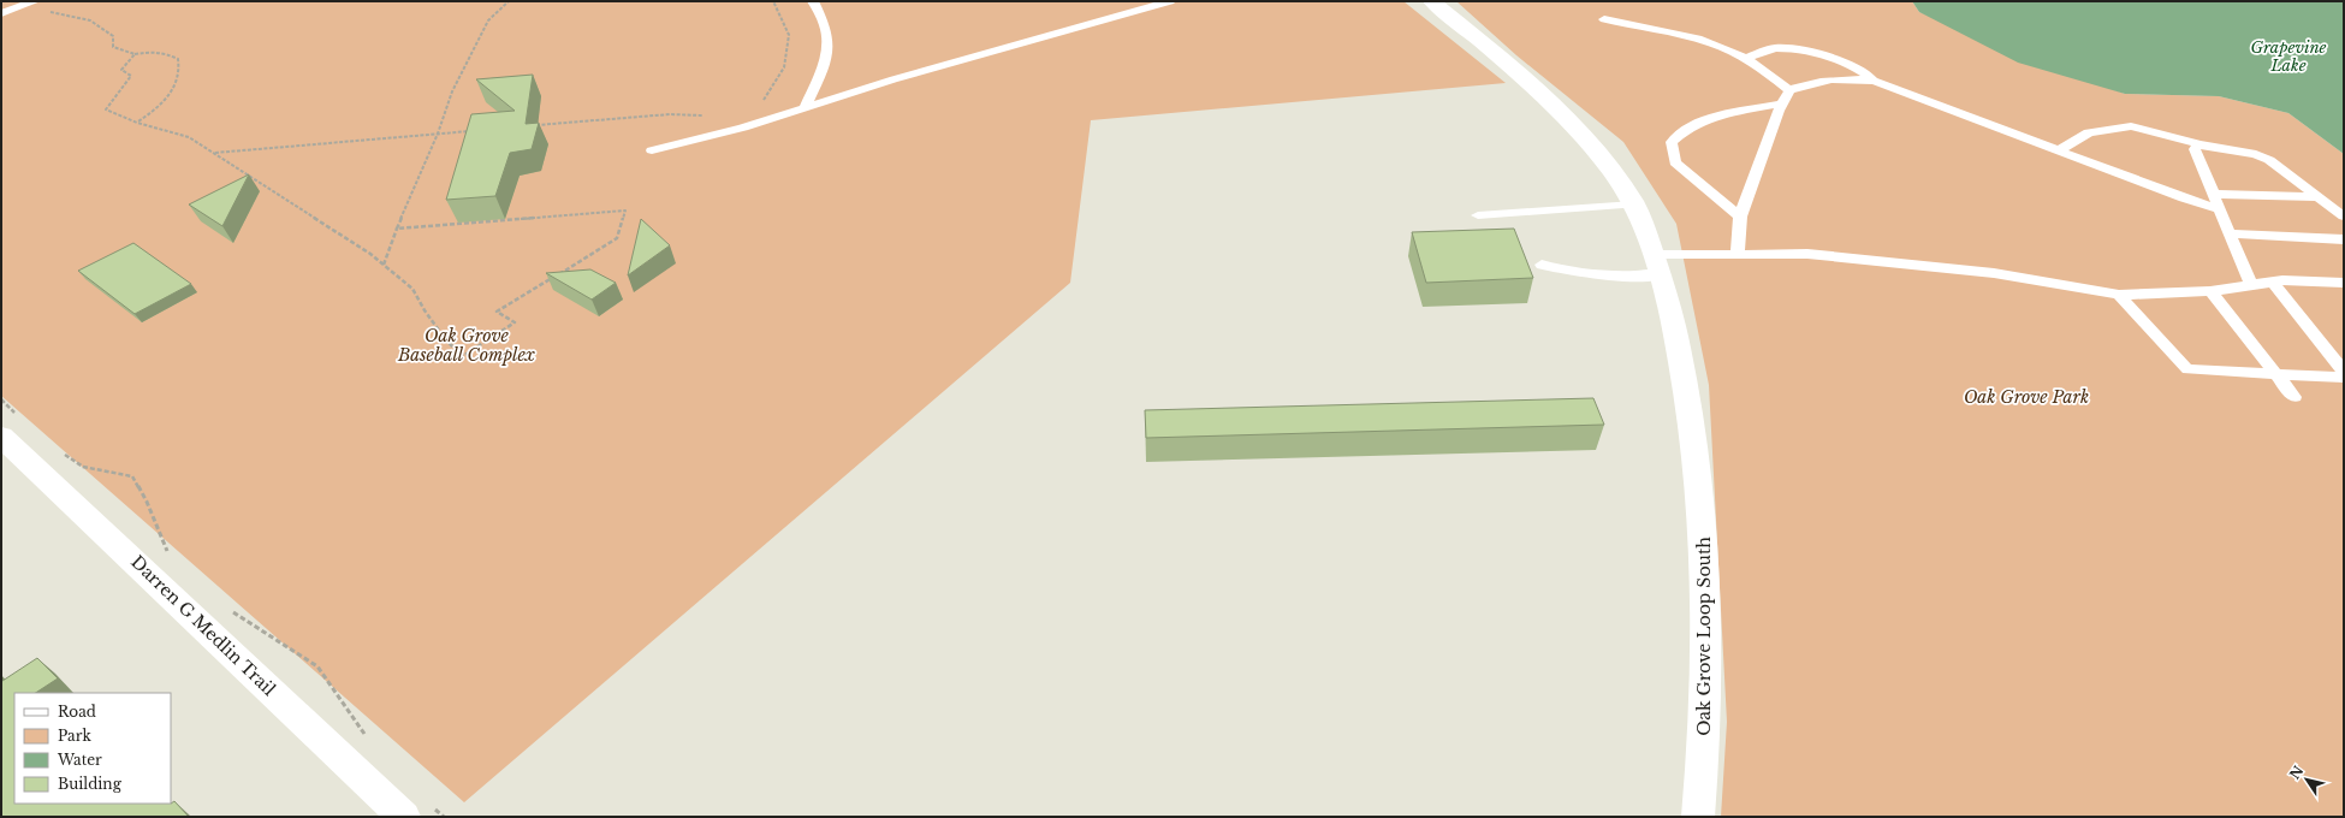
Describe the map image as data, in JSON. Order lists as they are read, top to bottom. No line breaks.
{"streets":{"street":["Darren G Medlin Trail","Oak Grove Loop South"]},"water":["Grapevine Lake"],"parks":["Oak Grove Baseball Complex","Oak Grove Park"],"legend":["Road","Park","Water","Building"],"north":"top left"}
